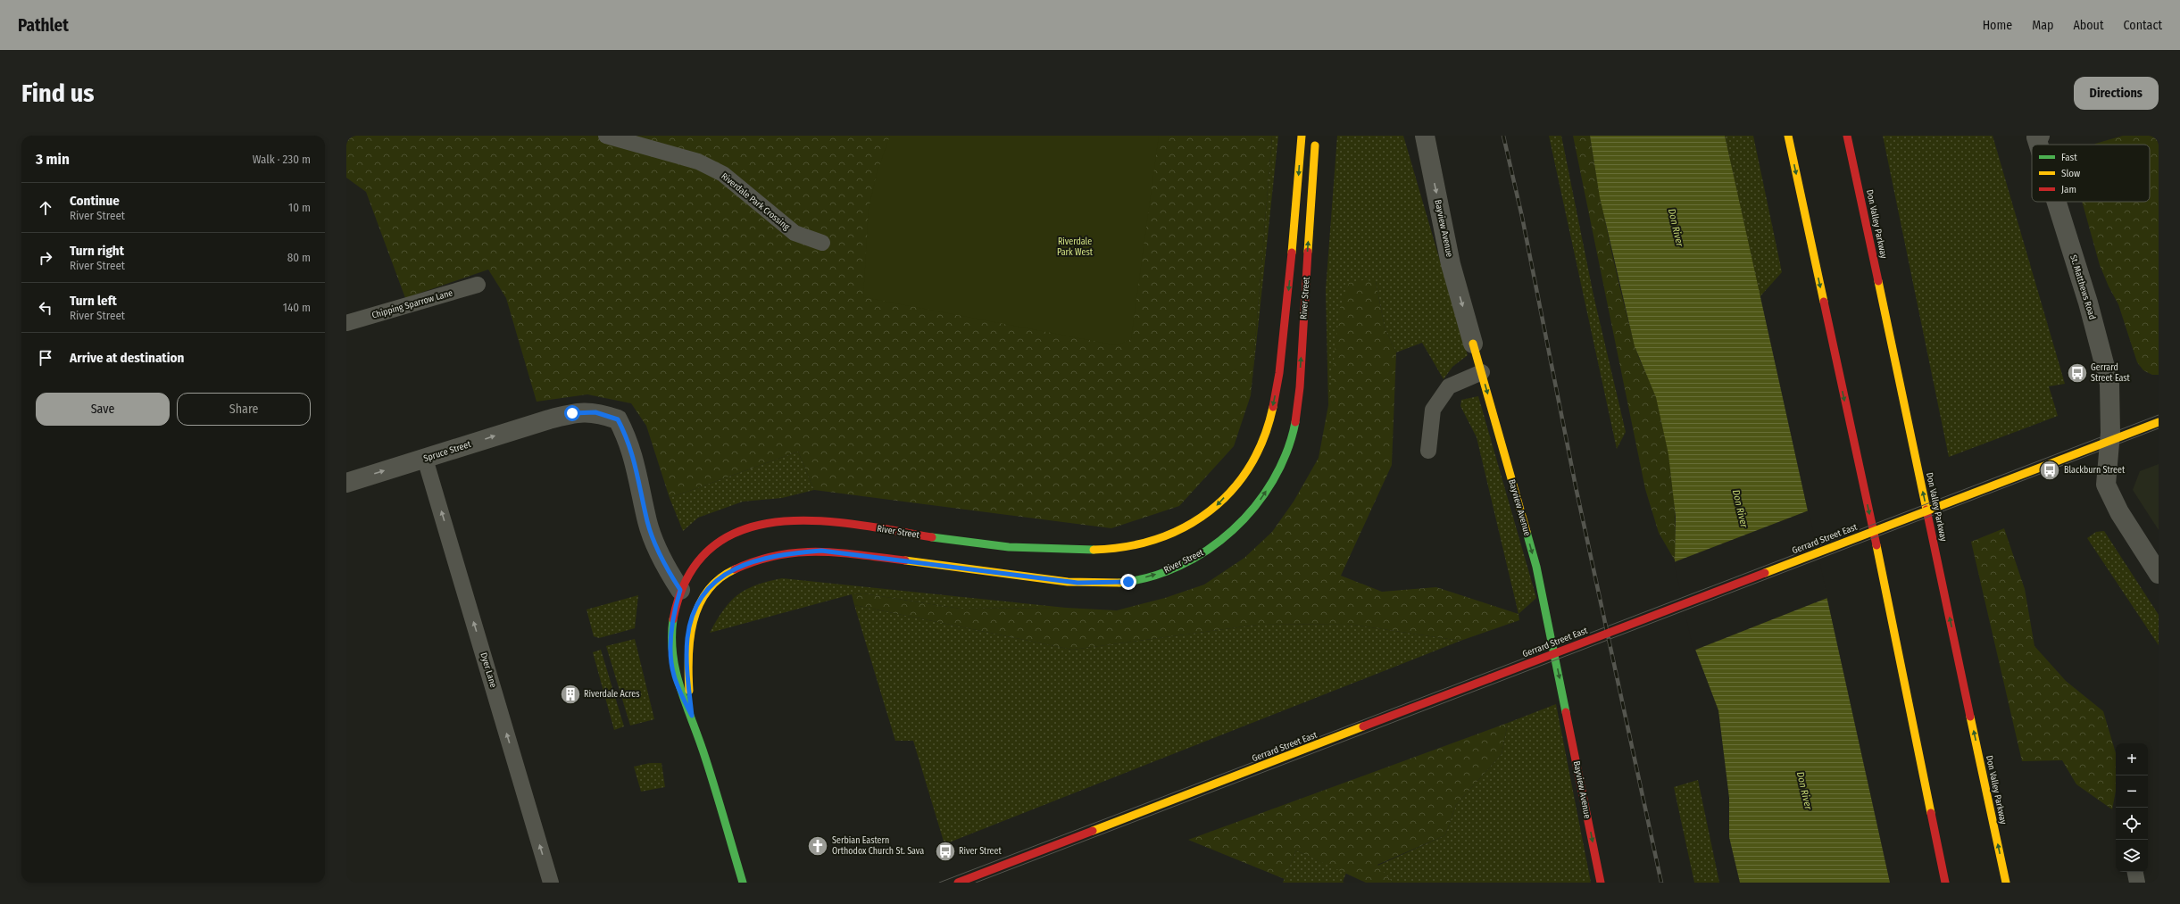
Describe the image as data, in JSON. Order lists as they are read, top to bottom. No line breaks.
{"streets":{"main road":["Don Valley Parkway","Bayview Avenue","River Street","Gerrard Street East"],"street":["St. Matthews Road","Spruce Street"],"lane":["Riverdale Park Crossing","Chipping Sparrow Lane","Dyer Lane"]},"crossings":[["St. Matthews Road","Gerrard Street East"],["River Street","Spruce Street"],["Spruce Street","Dyer Lane"]],"one_way":["Bayview Avenue","Dyer Lane"],"water":["Don River"],"parks":["Riverdale Park West"],"places":{"bus stop":["Gerrard Street East","Blackburn Street","River Street"],"building":["Riverdale Acres"],"church":["Serbian Eastern Orthodox Church St. Sava"]},"legend":["Fast","Slow","Jam"],"page":{"header":"Pathlet","nav":["Home","Map","About","Contact"],"buttons":["Directions",["Save","Share"]],"title":"Find us","heading":["3 min","Walk · 230 m"],"list":[["Continue","River Street","10 m"],["Turn right","River Street","80 m"],["Turn left","River Street","140 m"],"Arrive at destination"],"map_buttons":["+","−"]}}
